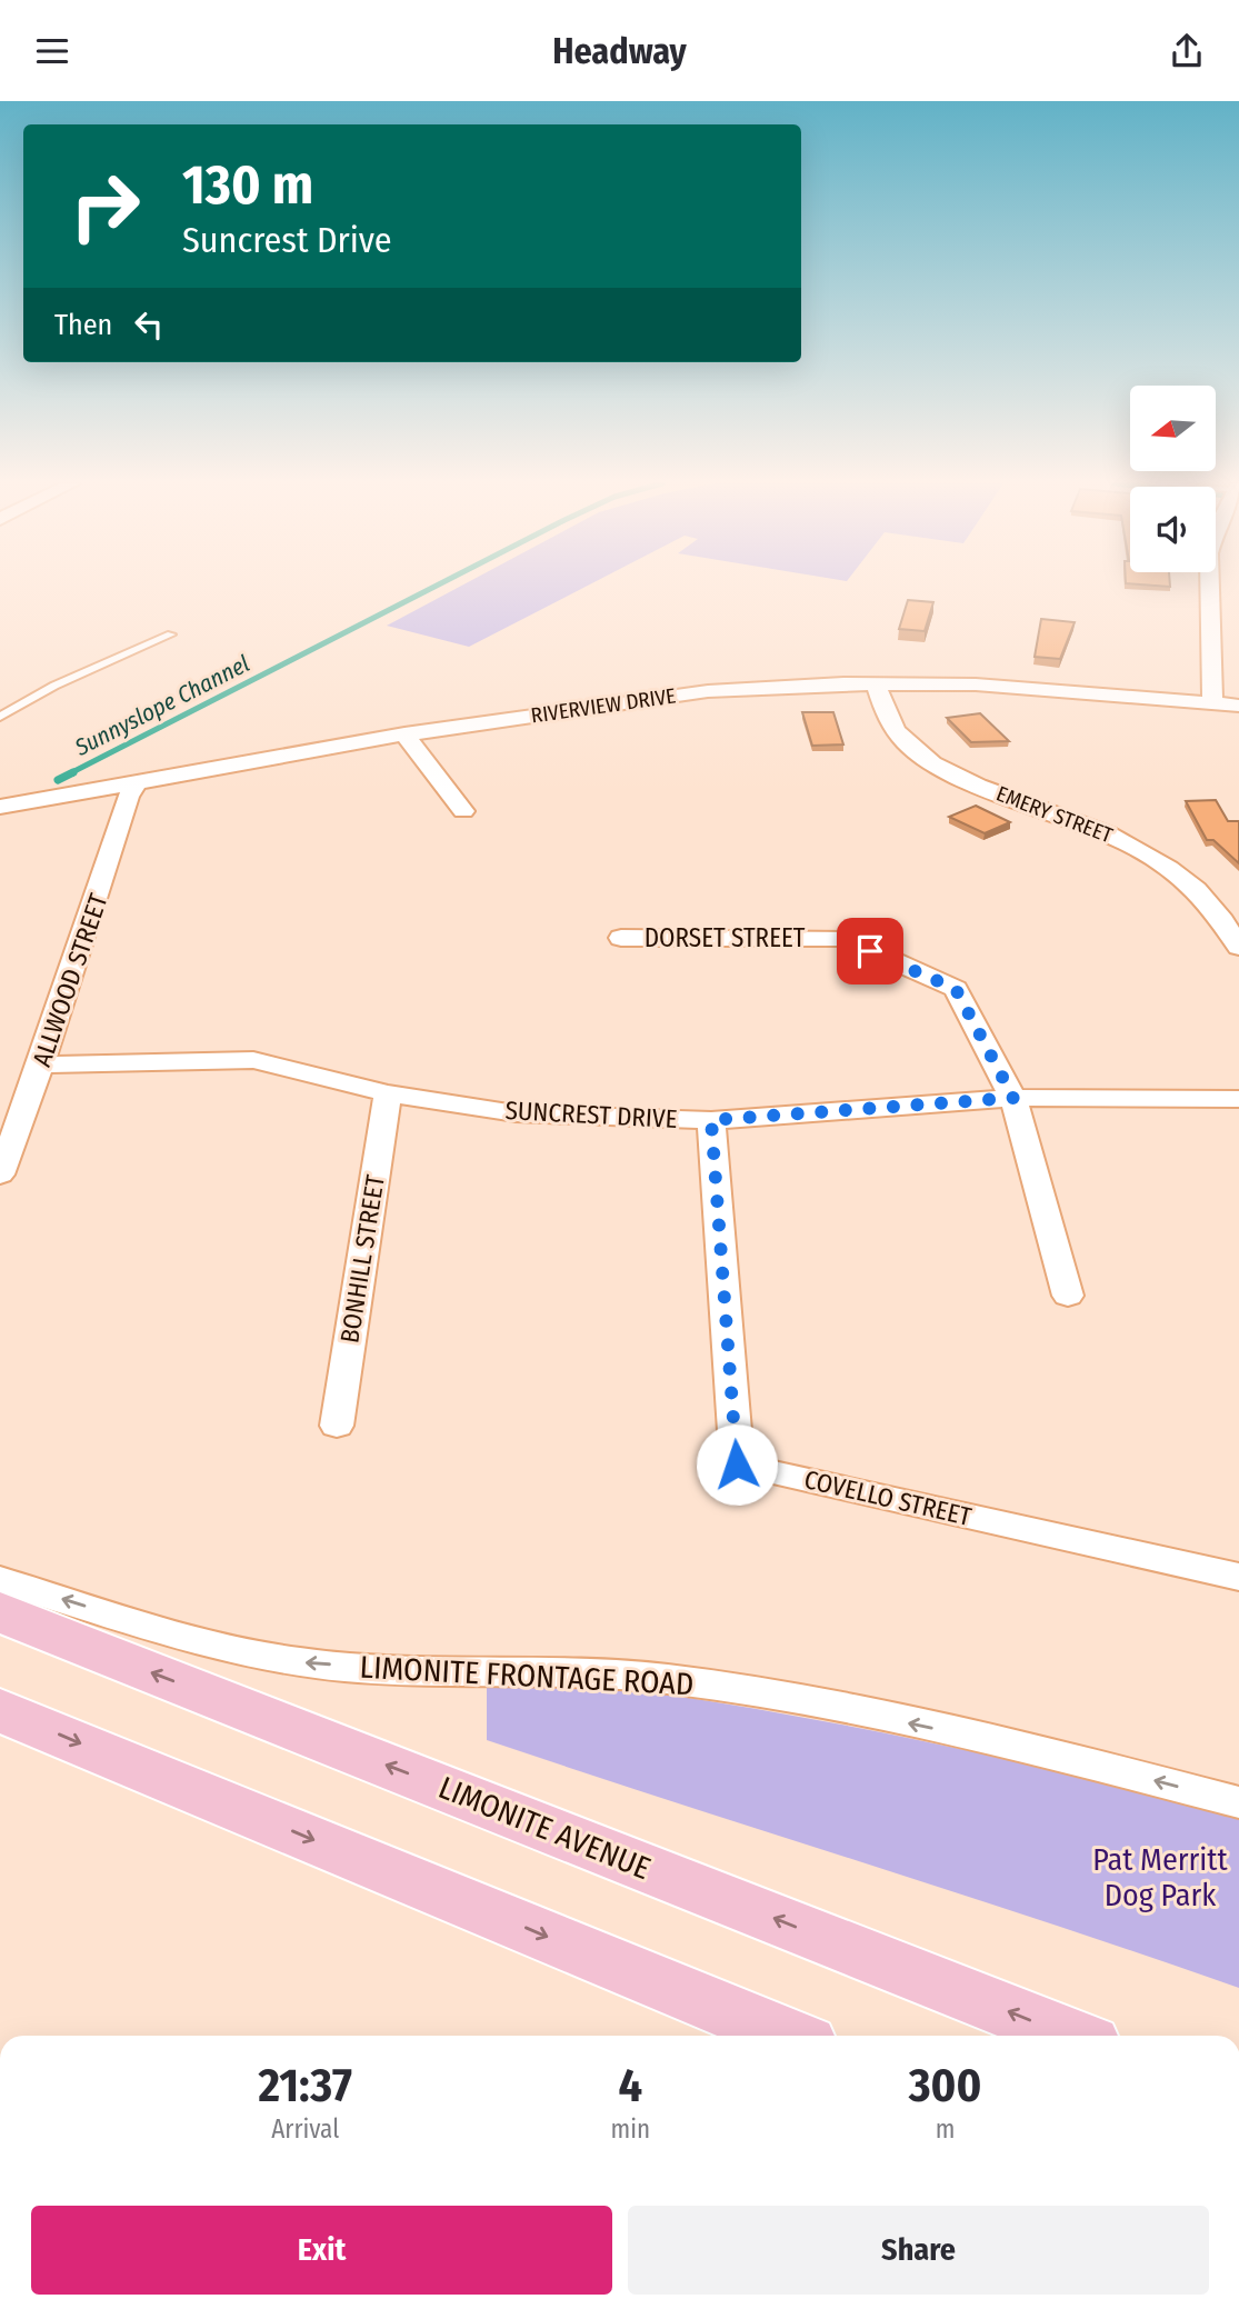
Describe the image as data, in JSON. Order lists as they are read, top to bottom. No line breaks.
{"streets":{"main road":["LIMONITE AVENUE"],"street":["RIVERVIEW DRIVE","EMERY STREET","DORSET STREET","ALLWOOD STREET","SUNCREST DRIVE","BONHILL STREET","COVELLO STREET","LIMONITE FRONTAGE ROAD"]},"crossings":[["RIVERVIEW DRIVE","EMERY STREET"],["RIVERVIEW DRIVE","ALLWOOD STREET"],["DORSET STREET","SUNCREST DRIVE"],["ALLWOOD STREET","SUNCREST DRIVE"],["SUNCREST DRIVE","BONHILL STREET"],["SUNCREST DRIVE","COVELLO STREET"]],"one_way":["LIMONITE FRONTAGE ROAD"],"water":["Sunnyslope Channel"],"parks":["Pat Merritt Dog Park"],"north":"left","page":{"header":"Headway","turn":["130 m","Suncrest Drive"],"then":"Then","eta":["21:37","Arrival","4","min","300","m"],"buttons":["Exit","Share"]}}
